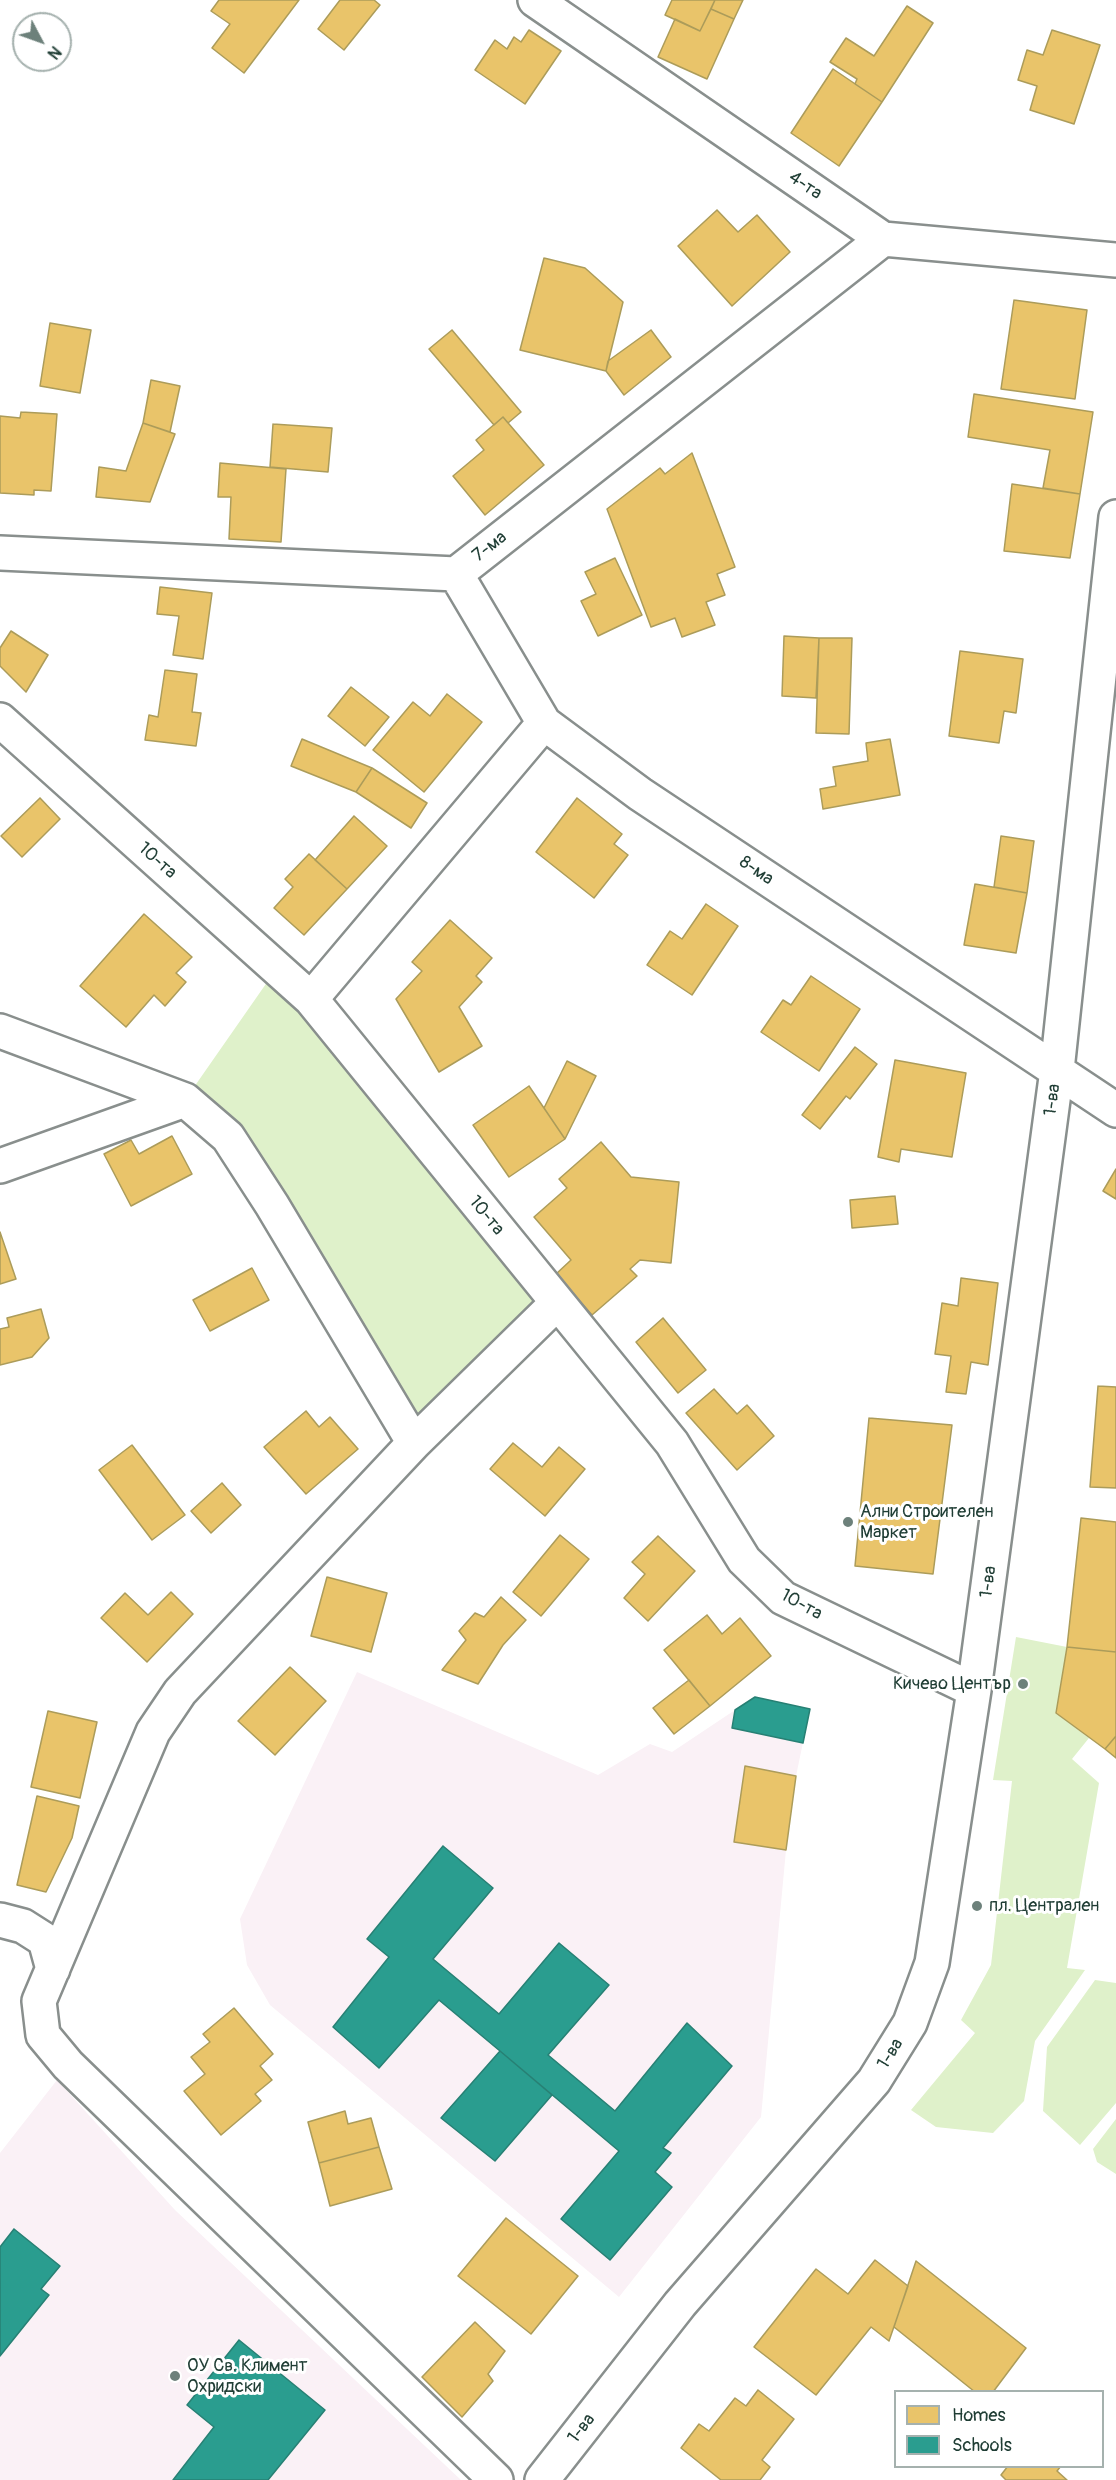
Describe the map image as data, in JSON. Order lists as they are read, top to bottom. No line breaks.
{"streets":{"street":["4-та","7-ма","10-та","8-ма","1-ва"]},"crossings":[["4-та","7-ма"],["7-ма","8-ма"],["10-та","1-ва"],["8-ма","1-ва"]],"places":["Ални Строителен Маркет","Кичево Център","пл. Централен","ОУ Св. Климент Охридски"],"legend":["Homes","Schools"],"north":"bottom right"}
